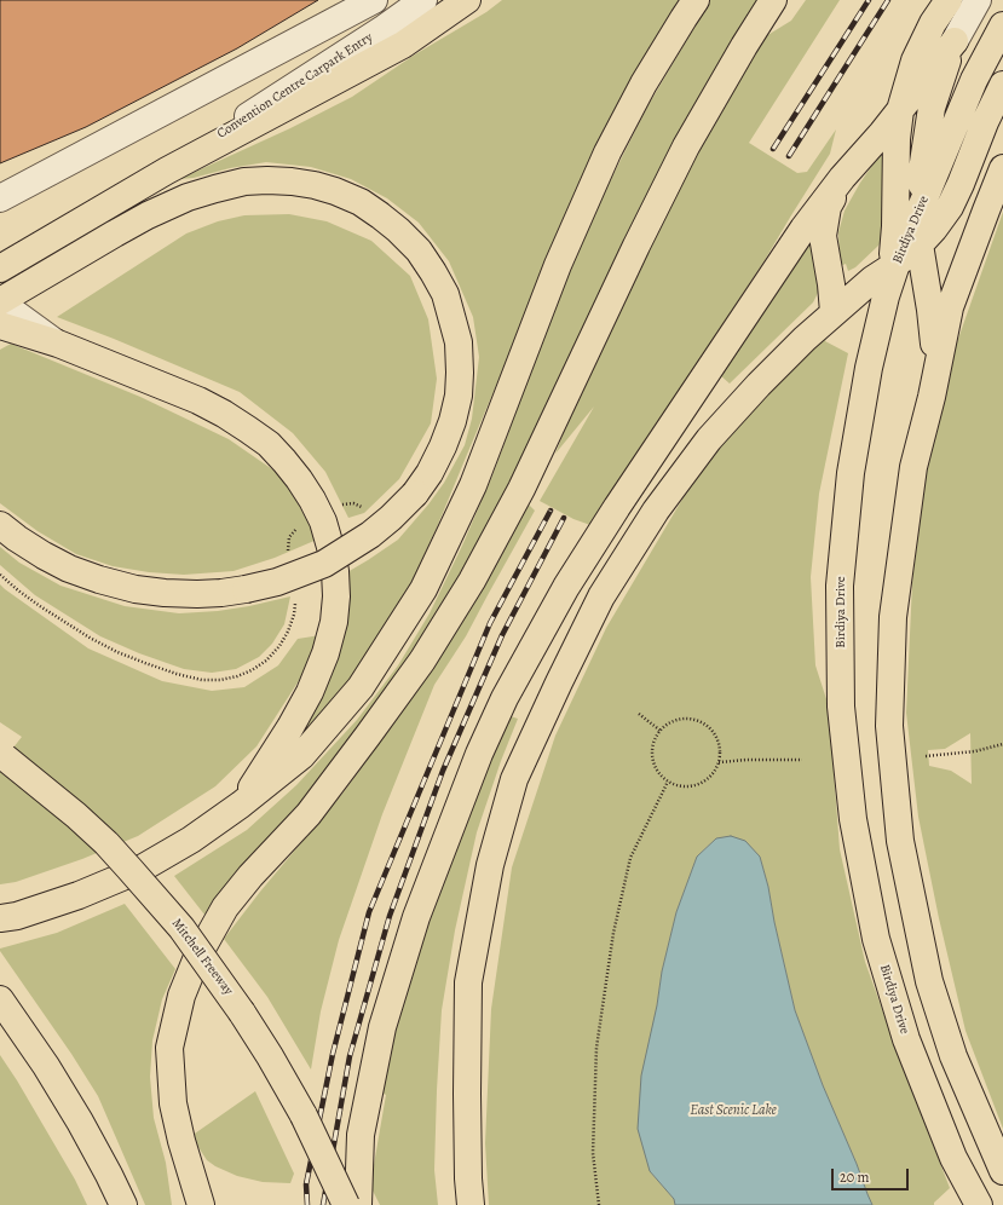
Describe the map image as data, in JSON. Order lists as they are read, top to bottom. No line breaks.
{"streets":{"highway":["Birdiya Drive","Mitchell Freeway"],"lane":["Convention Centre Carpark Entry"]},"water":["East Scenic Lake"],"scale_bar":"20 m"}
